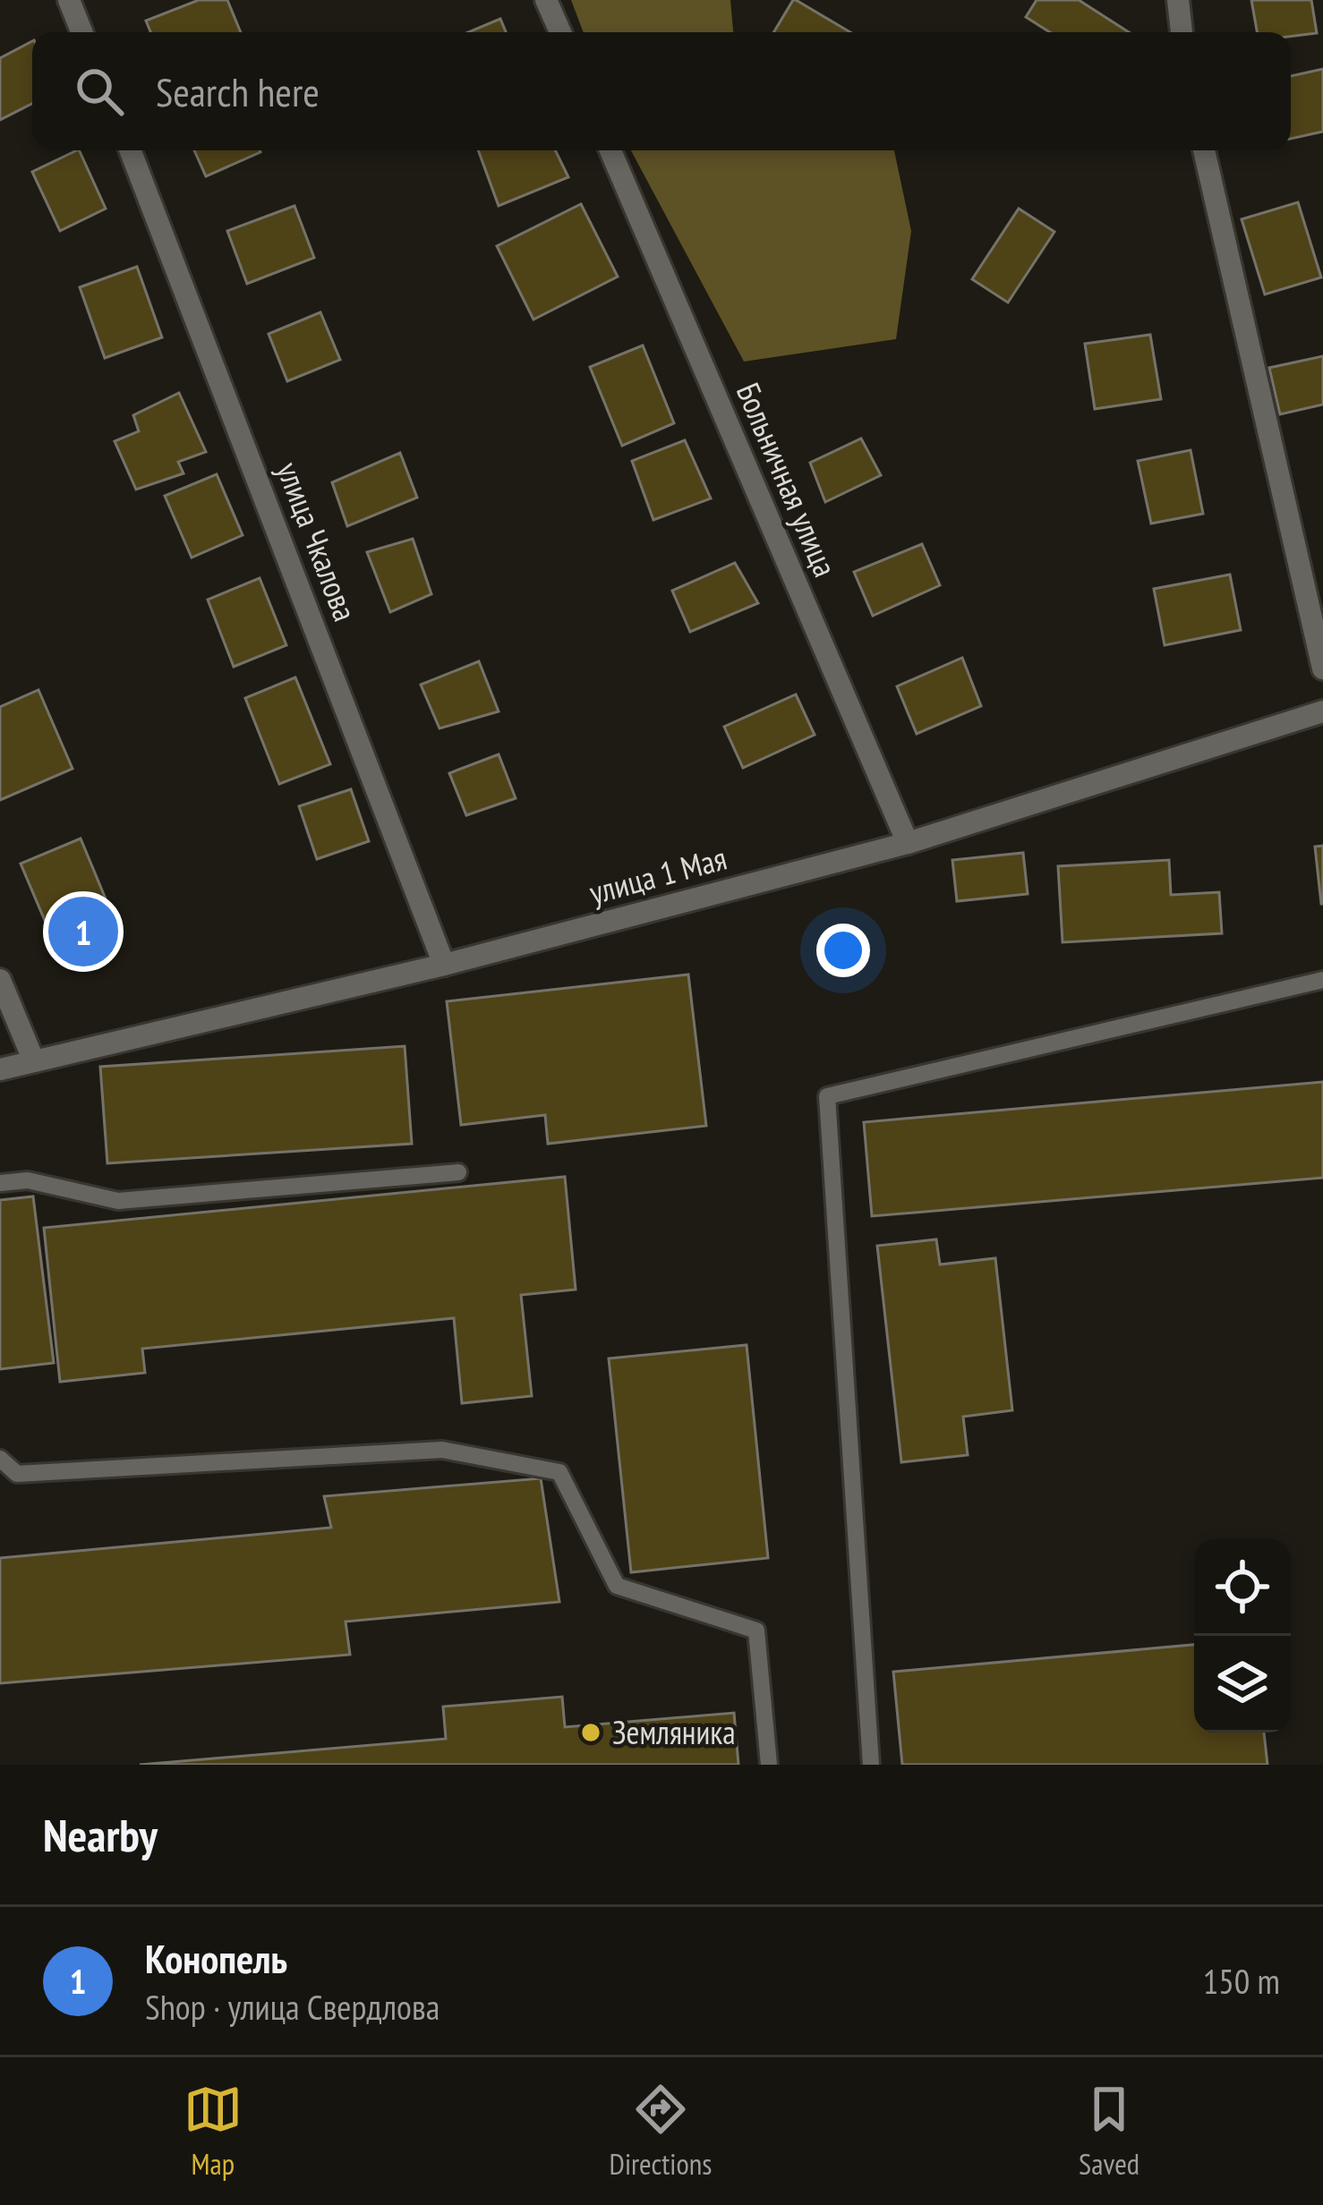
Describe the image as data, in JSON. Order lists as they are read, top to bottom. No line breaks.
{"streets":{"street":["Больничная улица","улица Чкалова","улица 1 Мая"]},"crossings":[["Больничная улица","улица 1 Мая"],["улица Чкалова","улица 1 Мая"]],"places":["Земляника"],"page":{"search":"Search here","pins":"1","heading":"Nearby","list":[{"mark":"1","name":"Конопель","note":"Shop · улица Свердлова","value":"150 m"}],"nav":["Map","Directions","Saved"]}}
